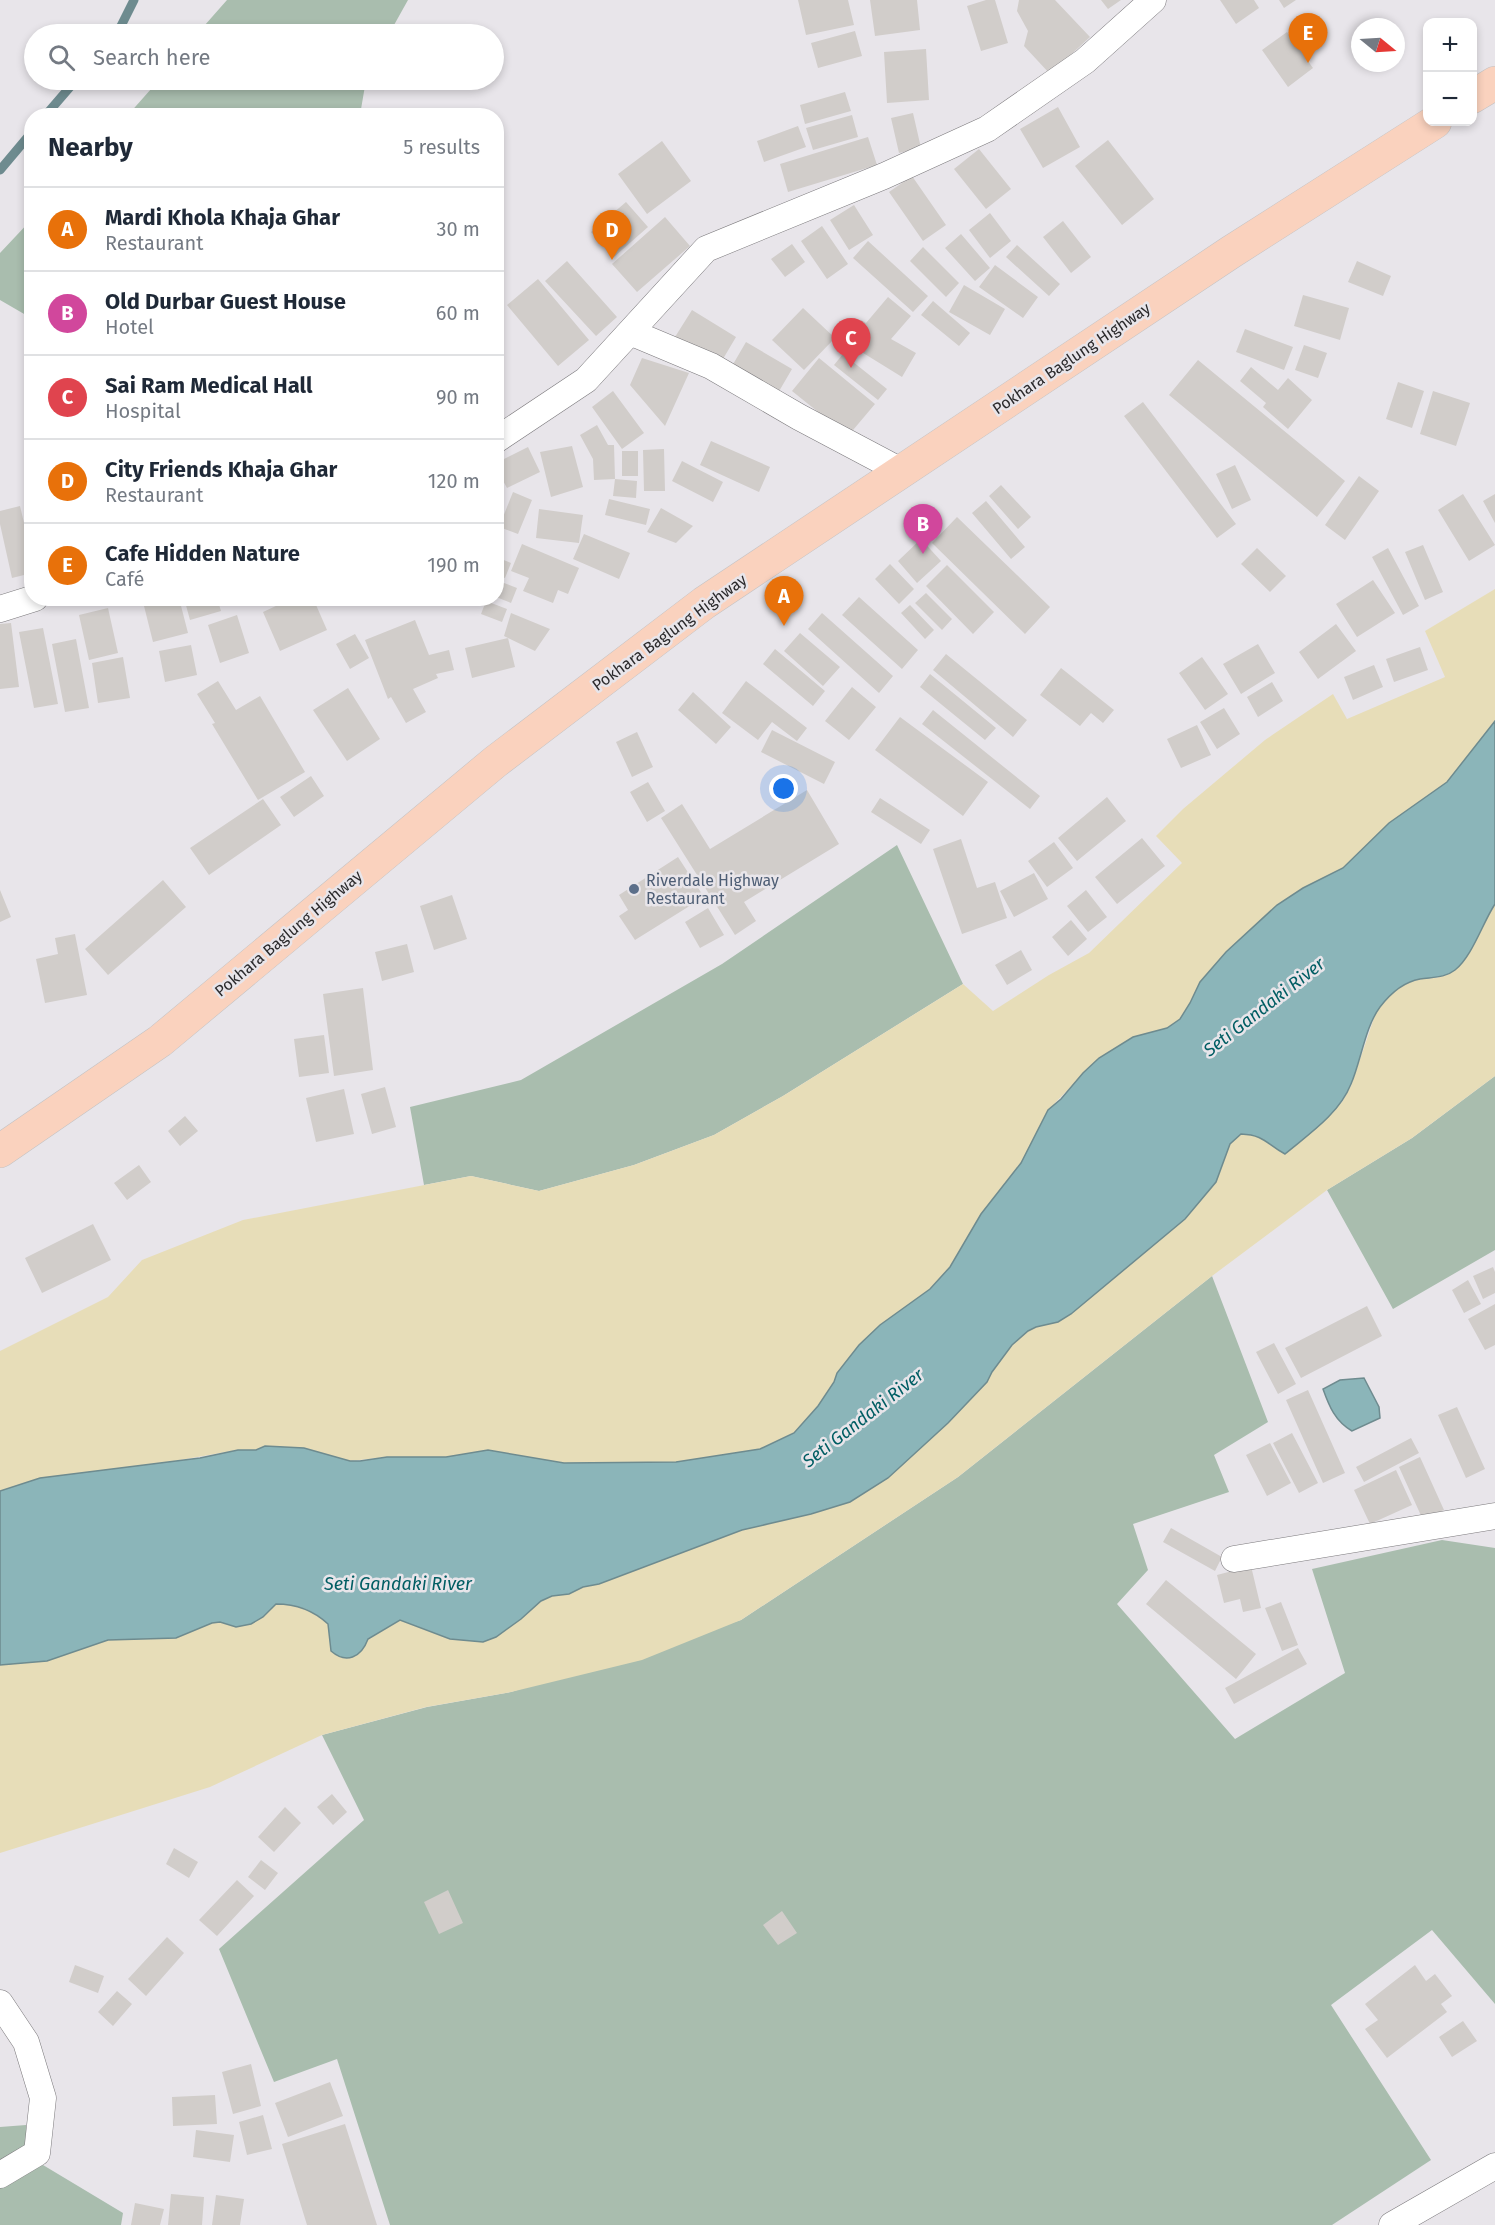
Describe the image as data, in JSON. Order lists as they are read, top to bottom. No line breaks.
{"streets":{"highway":["Pokhara Baglung Highway"]},"water":["Seti Gandaki River"],"places":["Riverdale Highway Restaurant"],"north":"right","page":{"pins":["E","D","C","B","A"],"map_buttons":["+","−"],"search":"Search here","heading":["Nearby","5 results"],"list":[{"mark":"A","name":"Mardi Khola Khaja Ghar","note":"Restaurant","value":"30 m"},{"mark":"B","name":"Old Durbar Guest House","note":"Hotel","value":"60 m"},{"mark":"C","name":"Sai Ram Medical Hall","note":"Hospital","value":"90 m"},{"mark":"D","name":"City Friends Khaja Ghar","note":"Restaurant","value":"120 m"},{"mark":"E","name":"Cafe Hidden Nature","note":"Café","value":"190 m"}]}}
